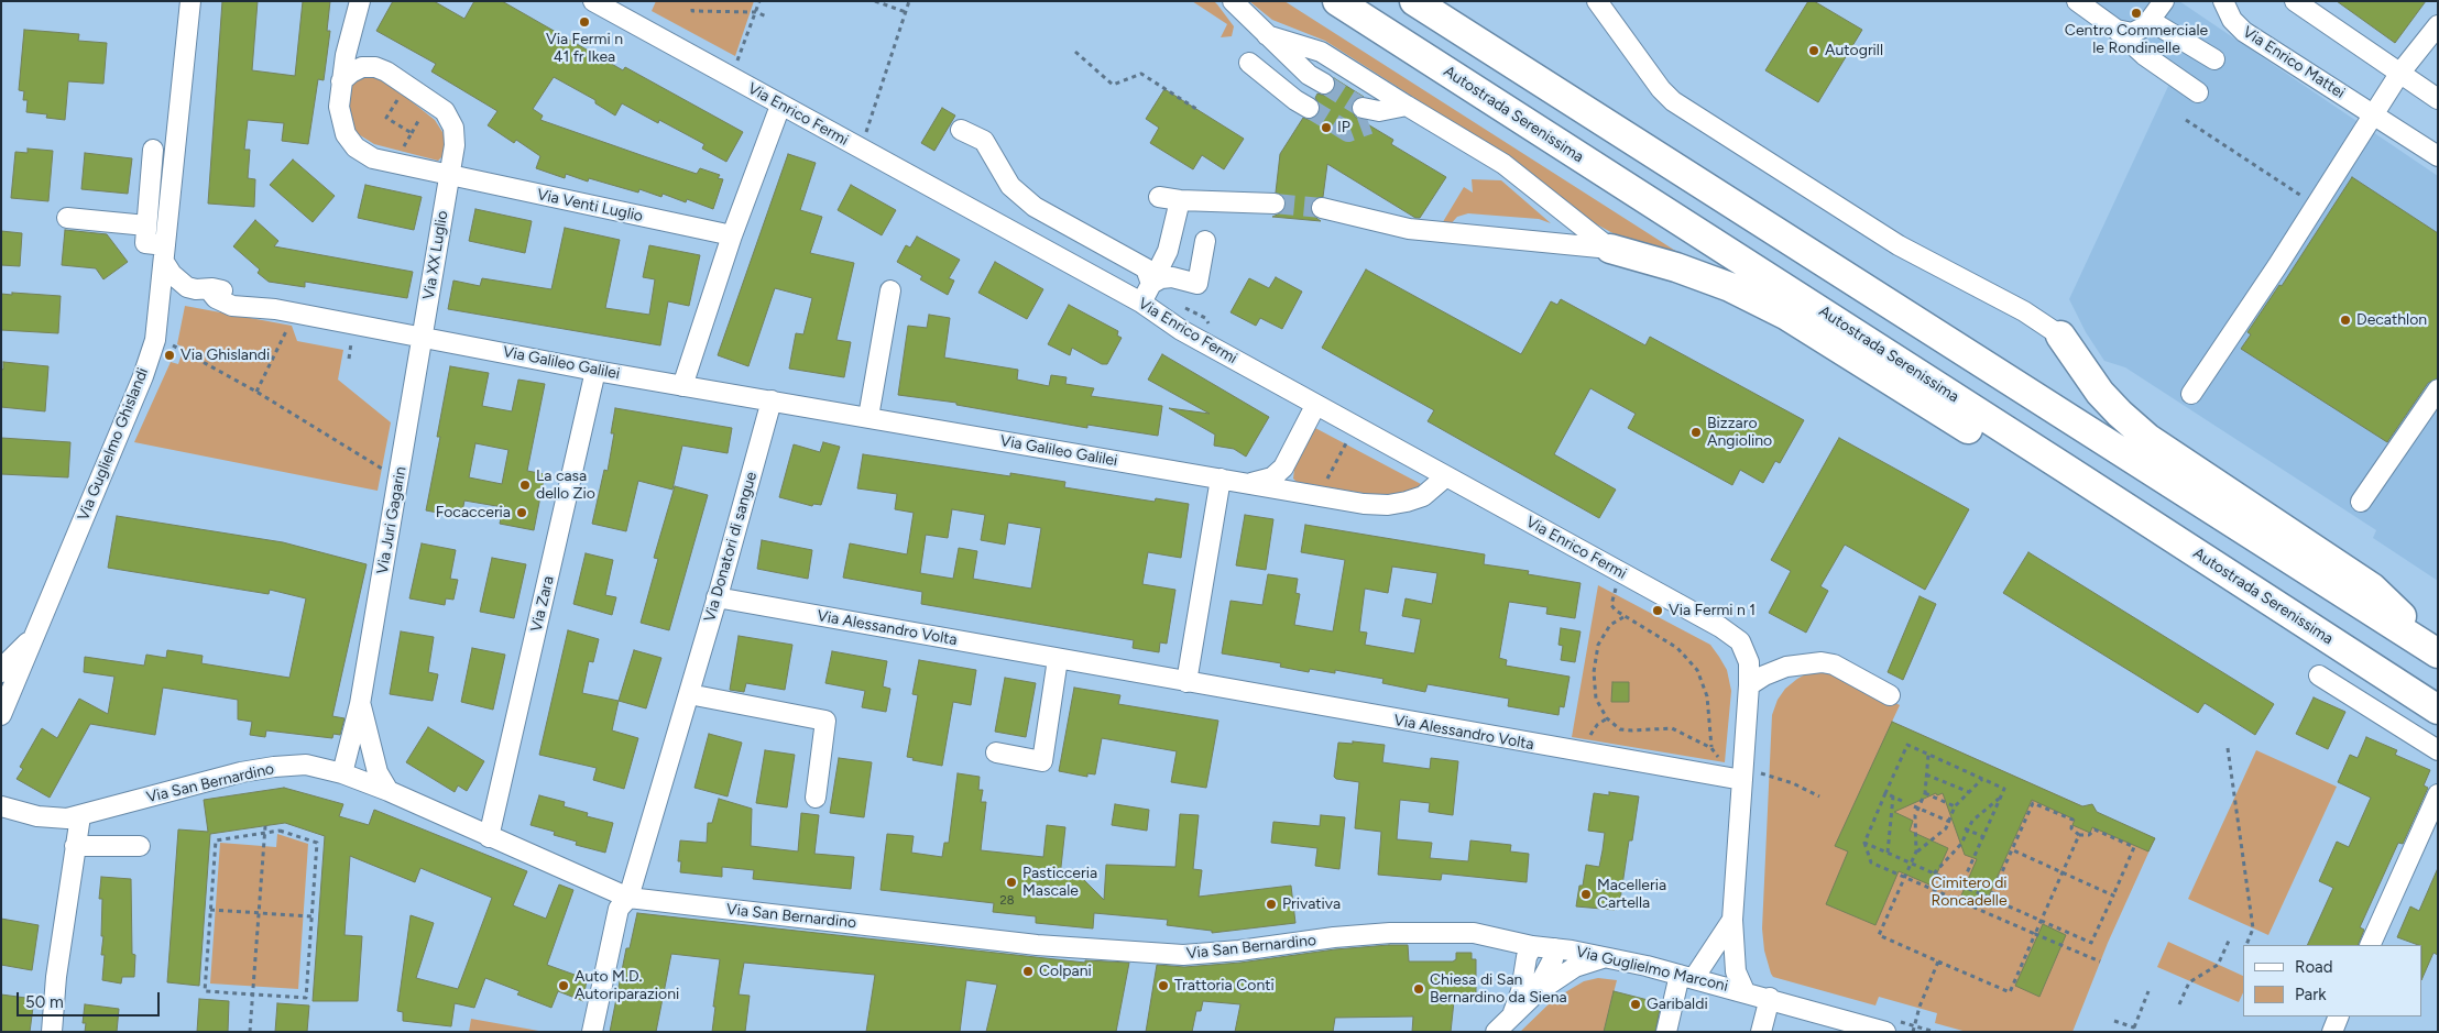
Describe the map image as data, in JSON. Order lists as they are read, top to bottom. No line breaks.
{"streets":{"highway":["Autostrada Serenissima"],"street":["Via Enrico Mattei","Via Enrico Fermi","Via Venti Luglio","Via XX Luglio","Via Galileo Galilei","Via Guglielmo Ghislandi","Via Juri Gagarin","Via Donatori di sangue","Via Zara","Via Alessandro Volta","Via San Bernardino","Via Guglielmo Marconi"]},"crossings":[["Via Enrico Fermi","Via Galileo Galilei"],["Via Enrico Fermi","Via Alessandro Volta"],["Via Enrico Fermi","Via Guglielmo Marconi"],["Via Venti Luglio","Via XX Luglio"],["Via XX Luglio","Via Galileo Galilei"],["Via XX Luglio","Via Juri Gagarin"],["Via Galileo Galilei","Via Guglielmo Ghislandi"],["Via Galileo Galilei","Via Juri Gagarin"],["Via Galileo Galilei","Via Donatori di sangue"],["Via Galileo Galilei","Via Zara"],["Via Juri Gagarin","Via San Bernardino"],["Via Donatori di sangue","Via Alessandro Volta"],["Via Donatori di sangue","Via San Bernardino"],["Via Zara","Via San Bernardino"],["Via San Bernardino","Via Guglielmo Marconi"]],"parks":["Cimitero di Roncadelle"],"places":["Centro Commerciale le Rondinelle","Via Fermi n 41 fr Ikea","Autogrill","IP","Decathlon","Via Ghislandi","Bizzaro Angiolino","La casa dello Zio","Focacceria","Via Fermi n 1","Pasticceria Mascale","Macelleria Cartella","Privativa","Colpani","Auto M.D. Autoriparazioni","Trattoria Conti","Chiesa di San Bernardino da Siena","Garibaldi"],"house_numbers":["28"],"legend":["Road","Park"],"scale_bar":"50 m"}
